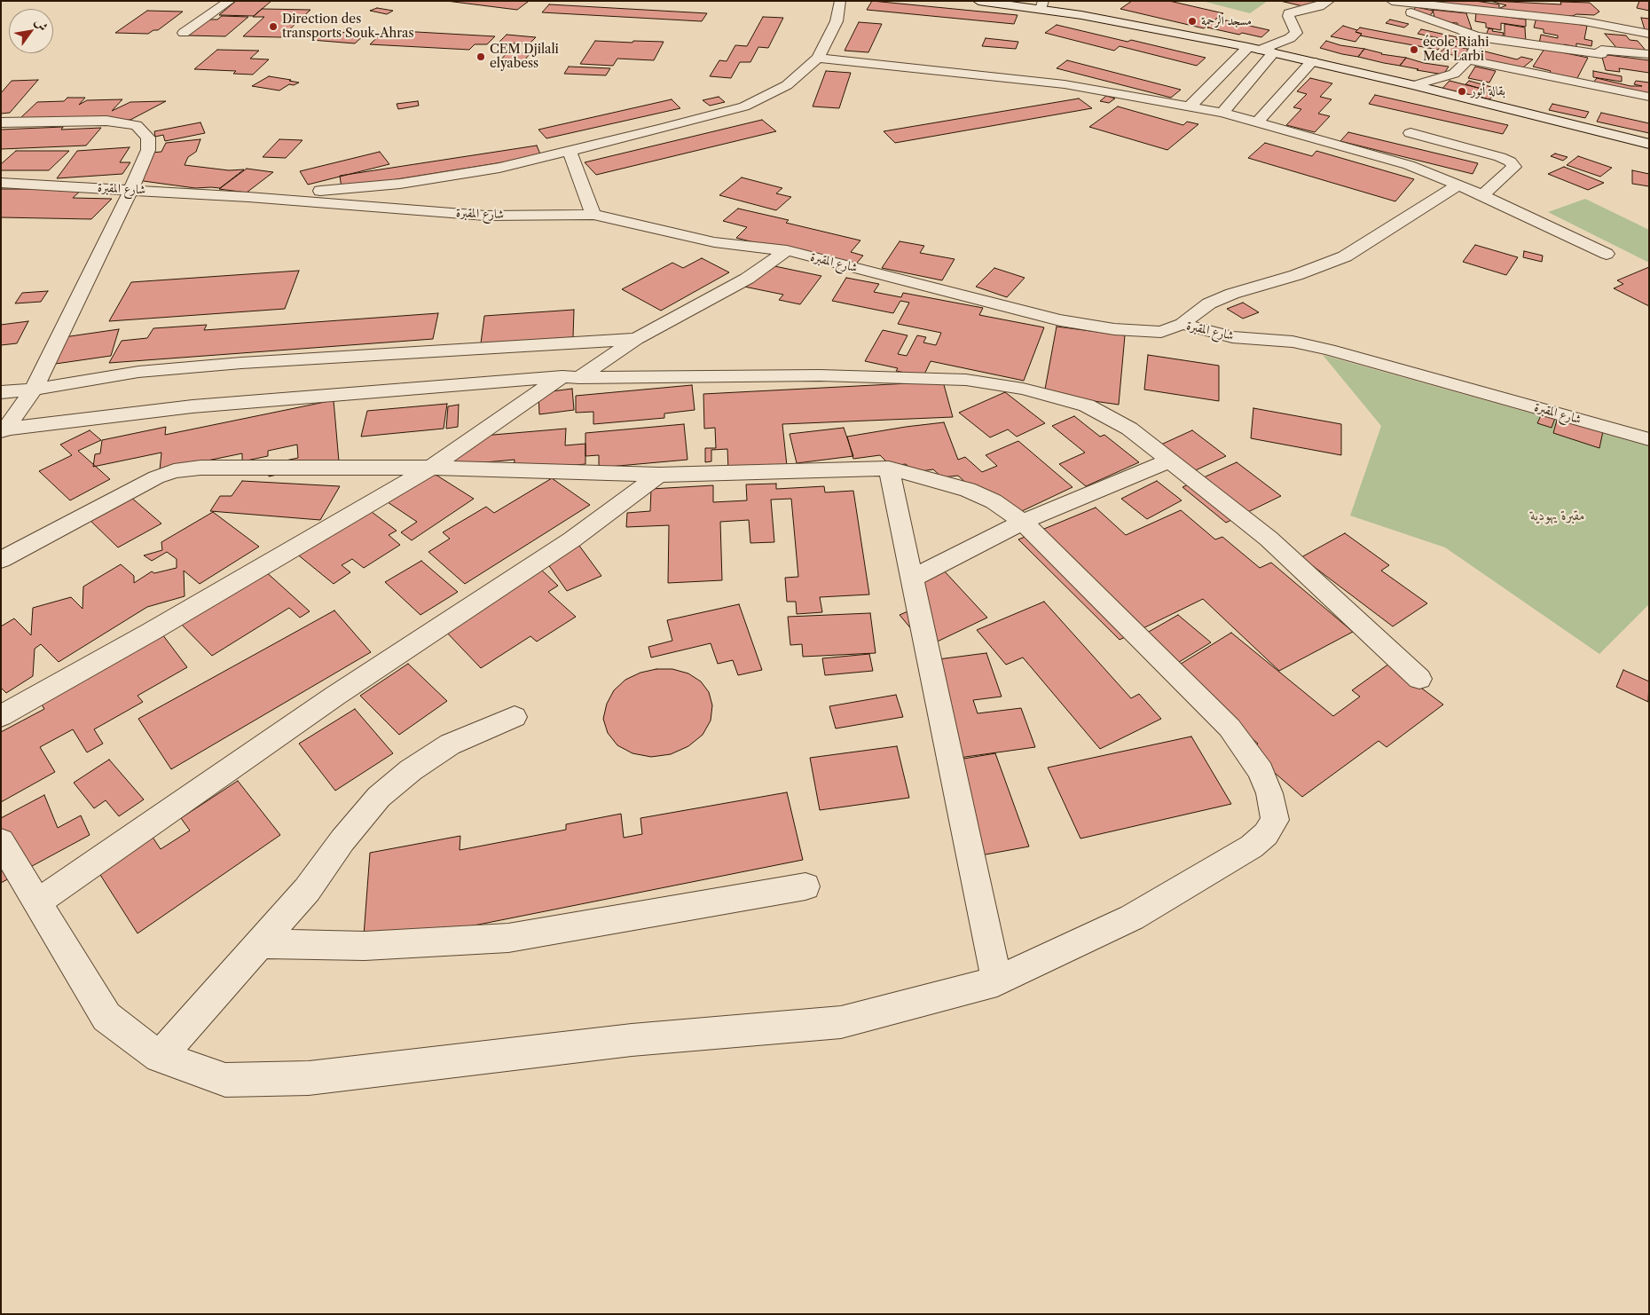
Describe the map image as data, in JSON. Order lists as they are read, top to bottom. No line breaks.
{"streets":{"street":["شارع المقبرة"]},"parks":["مقبرة يهودية"],"places":["مسجد الرحمة","Direction des transports Souk-Ahras","école Riahi Med Larbi","CEM Djilali elyabess","بقالة أنور"],"north":"top right"}
